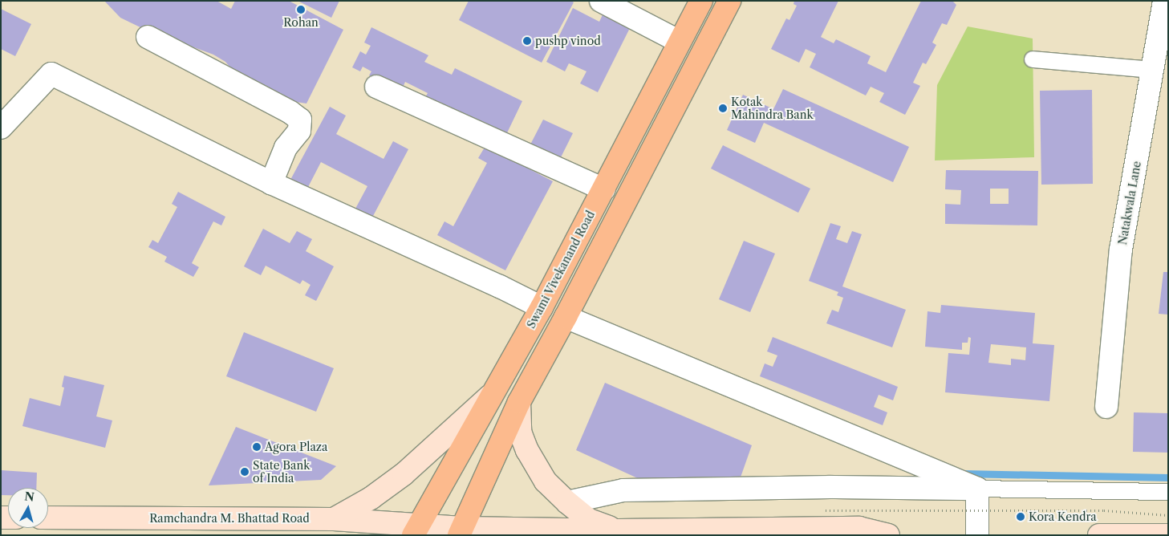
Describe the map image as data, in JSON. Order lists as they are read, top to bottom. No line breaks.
{"streets":{"main road":["Swami Vivekanand Road","Ramchandra M. Bhattad Road"],"street":["Natakwala Lane"]},"crossings":[["Swami Vivekanand Road","Ramchandra M. Bhattad Road"]],"places":["Rohan","pushp vinod","Kotak Mahindra Bank","Agora Plaza","State Bank of India","Kora Kendra"],"north":"top"}
